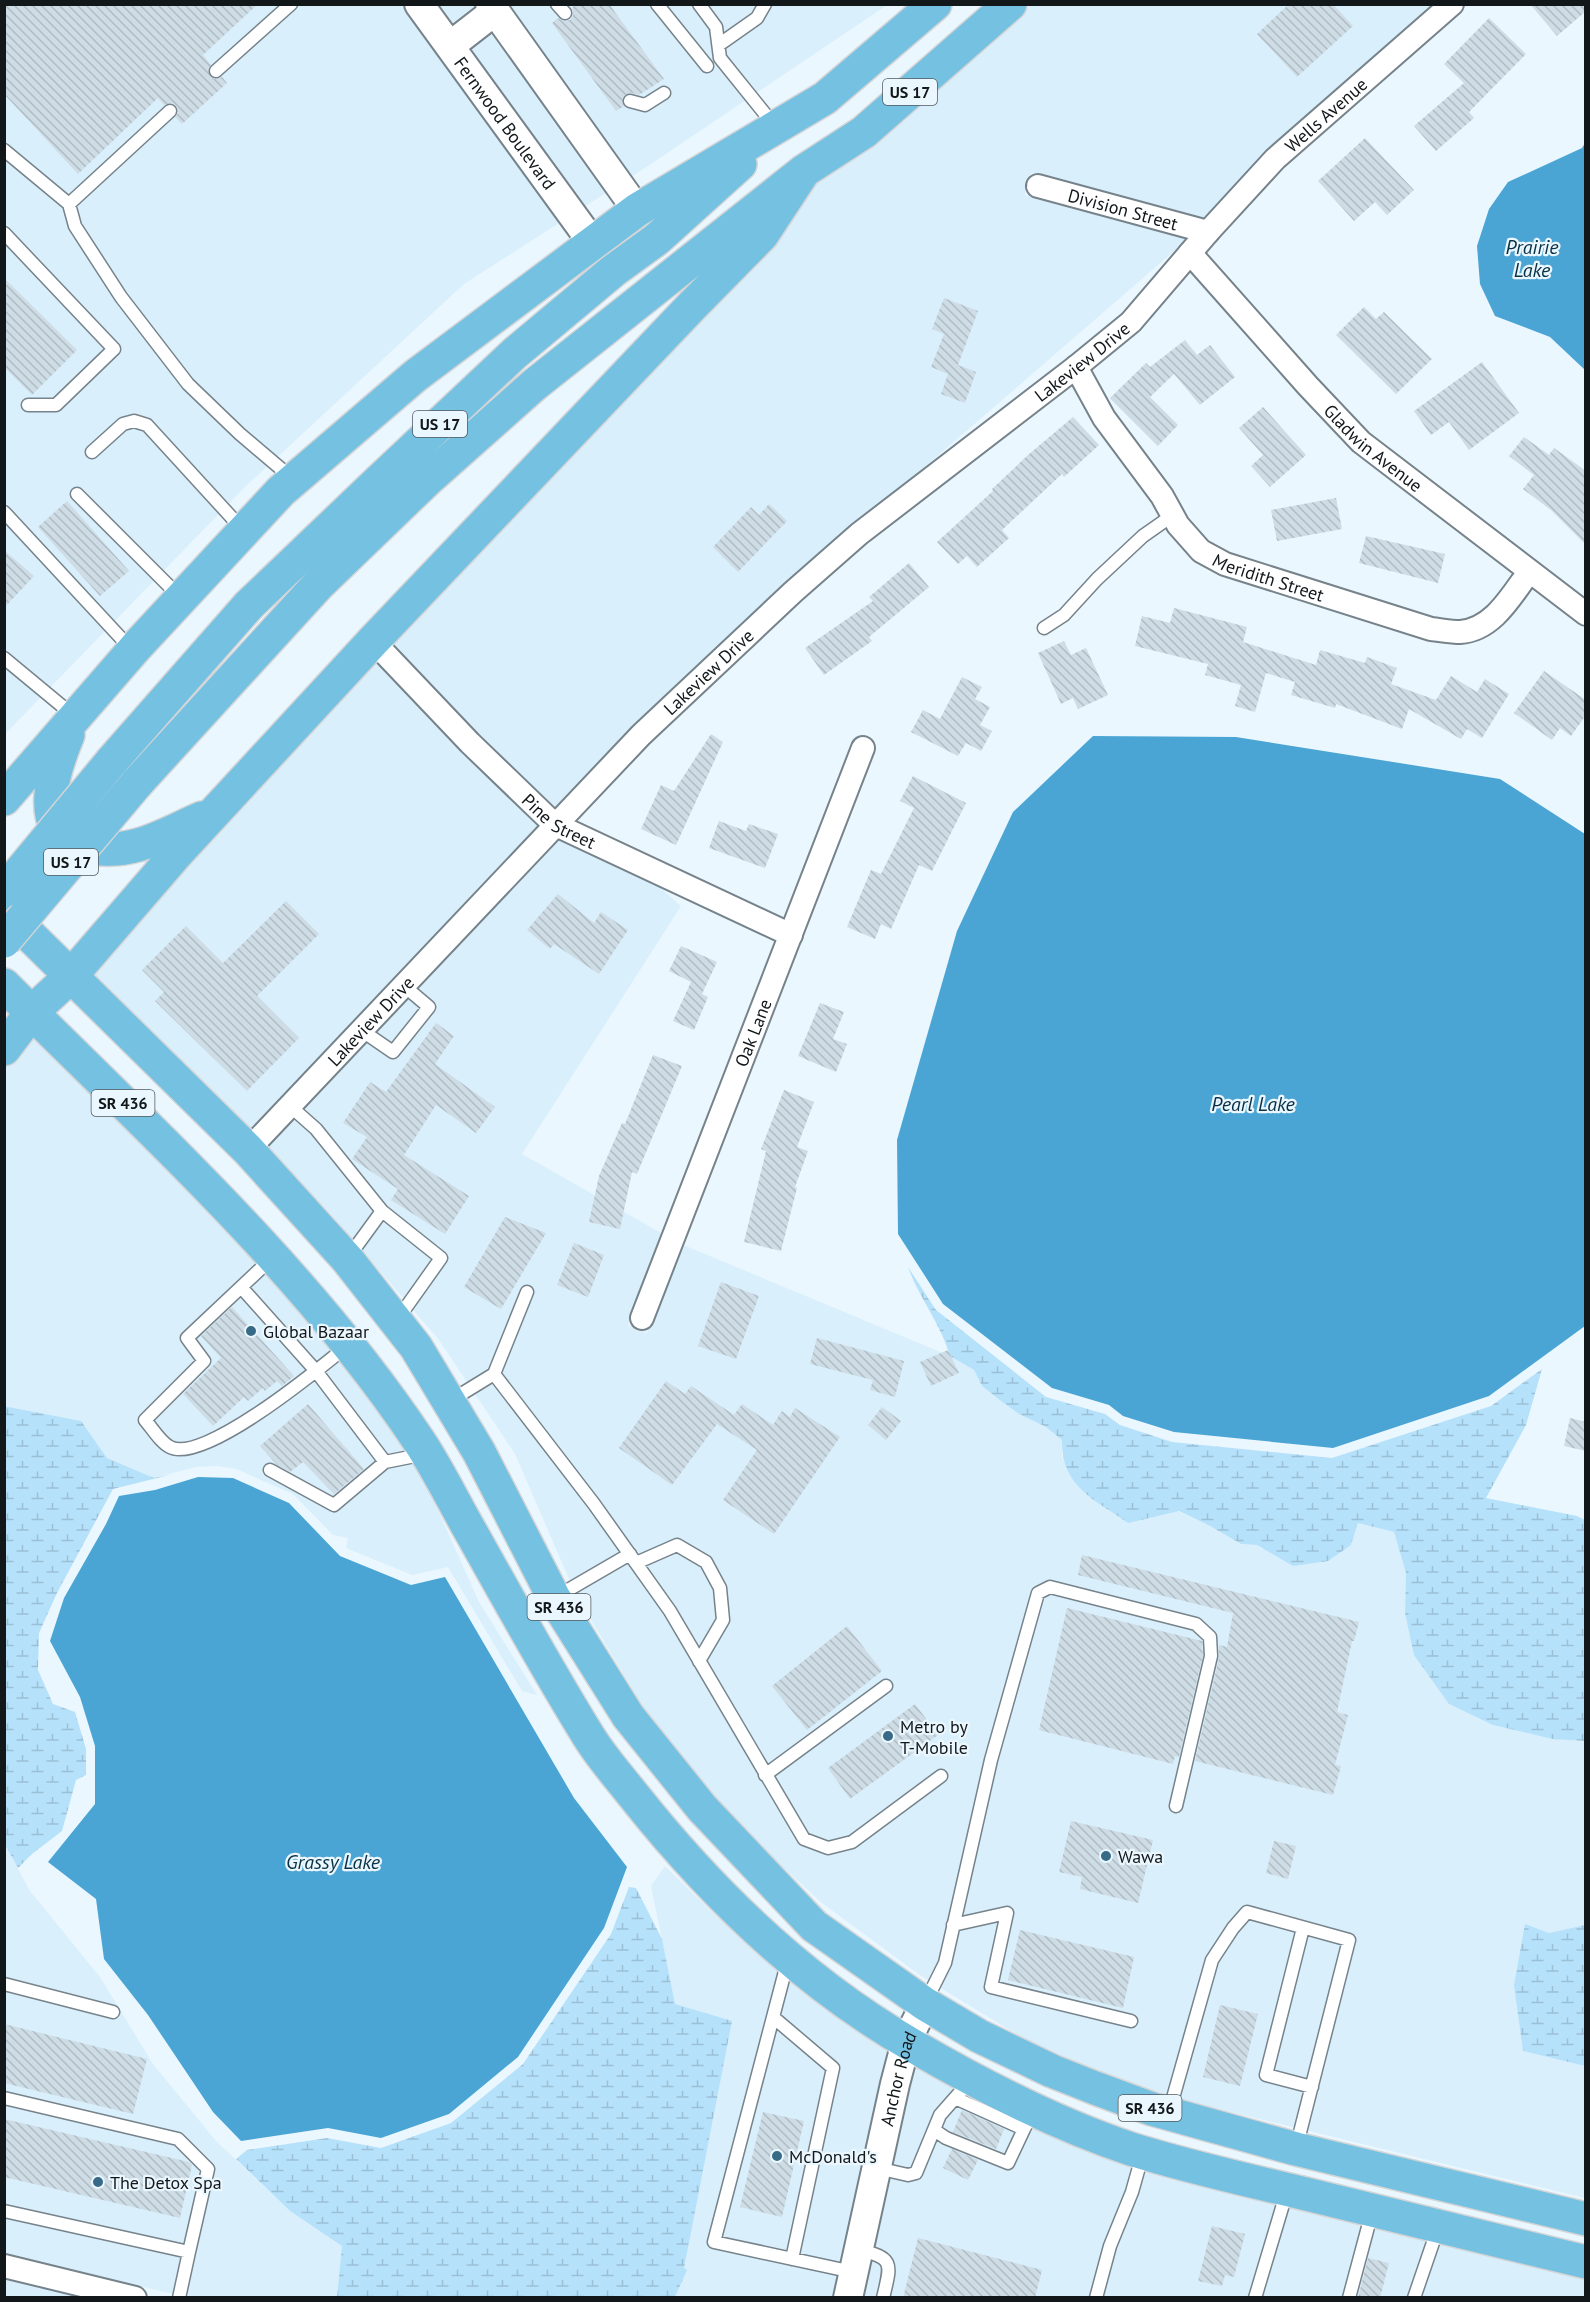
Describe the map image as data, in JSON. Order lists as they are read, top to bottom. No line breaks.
{"streets":{"main road":["US 17","SR 436"],"street":["Wells Avenue","Fernwood Boulevard","Division Street","Lakeview Drive","Gladwin Avenue","Meridith Street","Pine Street","Oak Lane","Anchor Road"]},"crossings":[["Wells Avenue","Division Street"],["Wells Avenue","Lakeview Drive"],["Division Street","Lakeview Drive"],["Lakeview Drive","Gladwin Avenue"],["Lakeview Drive","Meridith Street"],["Lakeview Drive","Pine Street"],["Lakeview Drive","SR 436"],["Gladwin Avenue","Meridith Street"],["Pine Street","Oak Lane"],["SR 436","Anchor Road"]],"water":["Prairie Lake","Pearl Lake","Grassy Lake"],"places":["Global Bazaar","Metro by T-Mobile","Wawa","McDonald's","The Detox Spa"]}
